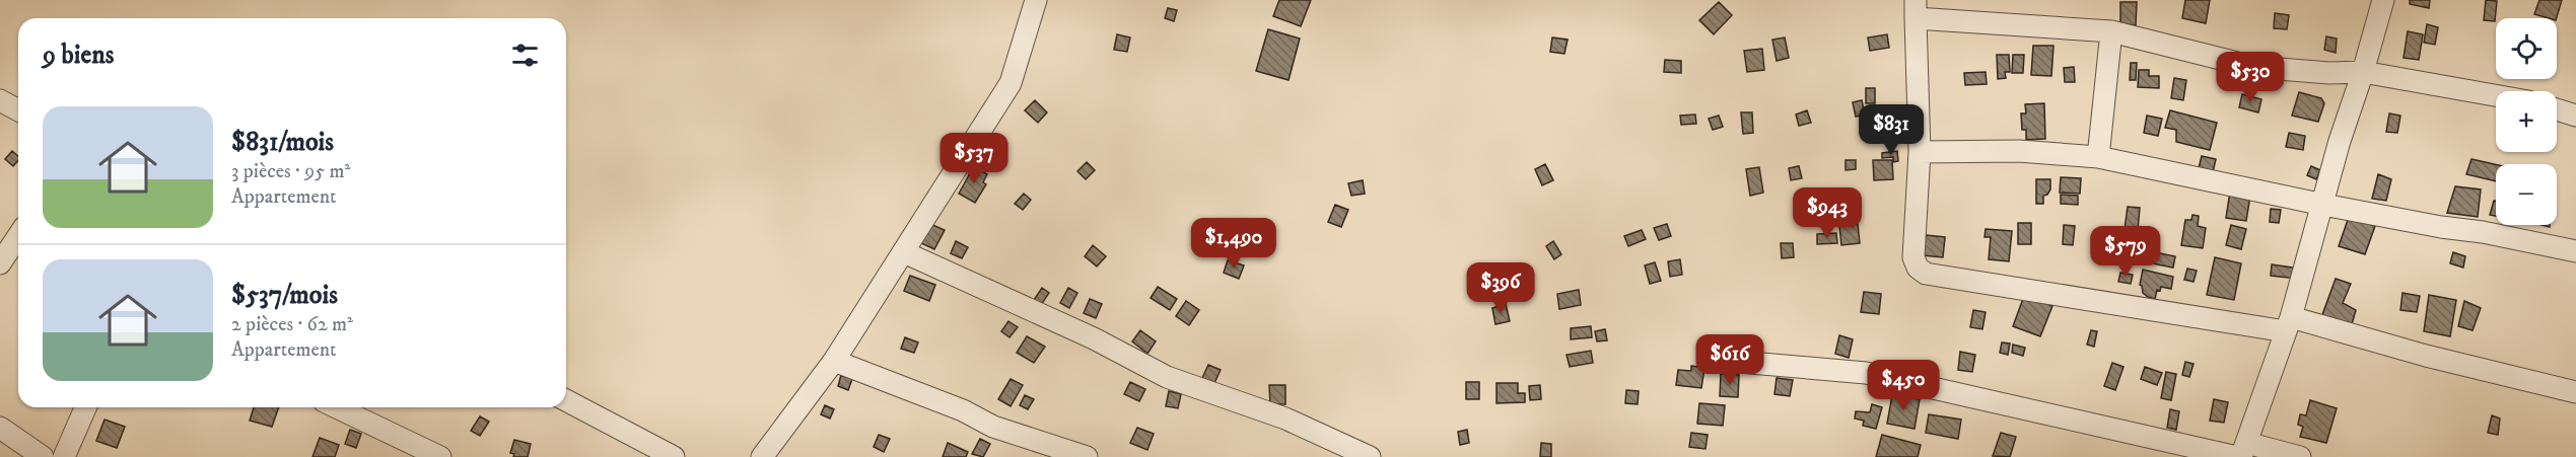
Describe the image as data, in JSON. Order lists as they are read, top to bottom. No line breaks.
{"page":{"map_buttons":["+","−"],"heading":"9 biens","price":["$530","$831","$537","$943","$1,490","$579","$396","$616","$450"],"list":[{"name":"$831/mois","note":"3 pièces · 95 m² · Appartement"},{"name":"$537/mois","note":"2 pièces · 62 m² · Appartement"}]}}
